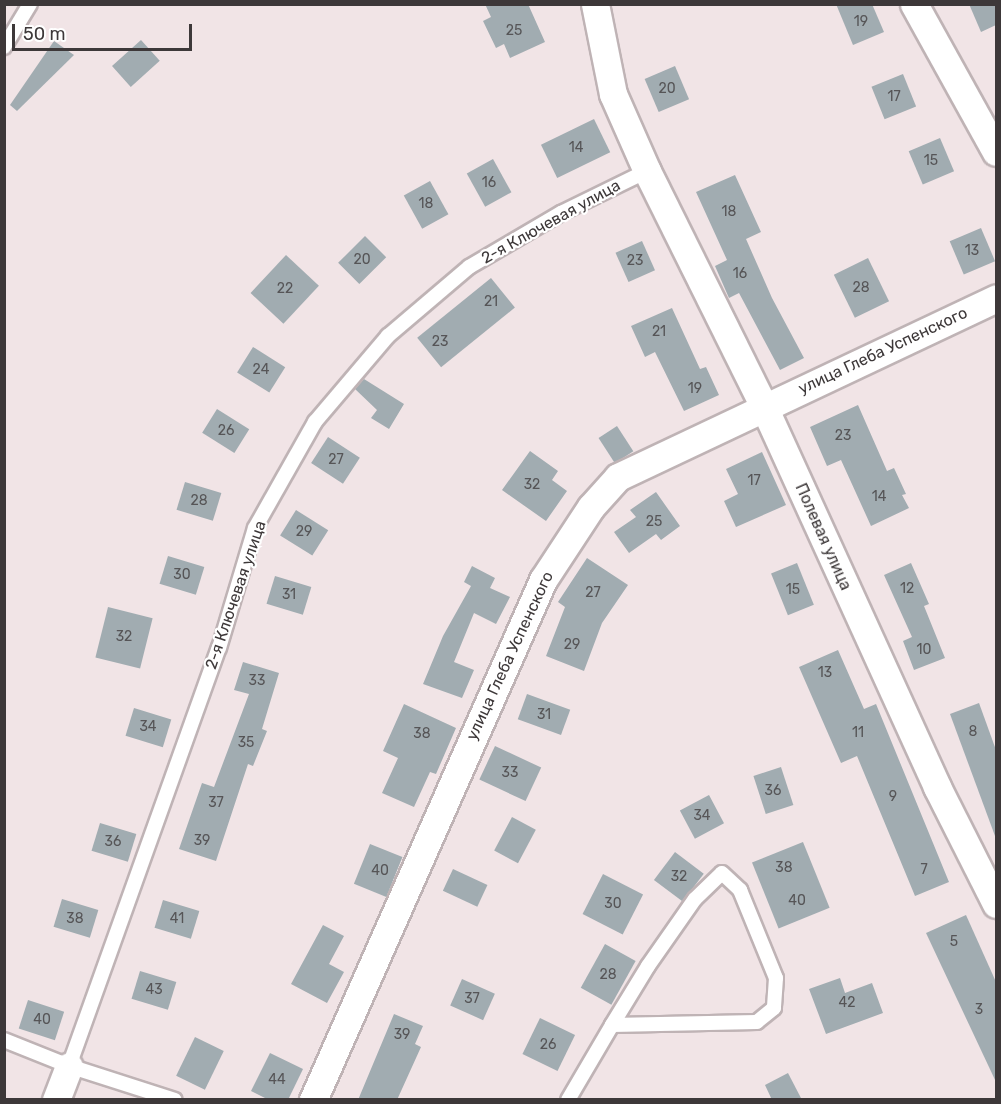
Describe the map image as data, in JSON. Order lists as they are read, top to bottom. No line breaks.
{"streets":{"street":["2-я Ключевая улица","улица Глеба Успенского","Полевая улица"]},"crossings":[["2-я Ключевая улица","Полевая улица"],["улица Глеба Успенского","Полевая улица"]],"house_numbers":["19","25","20","17","14","15","16","18","18","13","20","23","16","28","22","21","21","23","24","19","26","23","27","17","32","14","28","25","29","30","12","15","27","31","32","29","10","13","33","31","34","8","11","38","35","33","36","9","37","34","39","36","38","7","40","32","40","30","38","41","5","28","43","37","42","3","40","39","26","44"],"scale_bar":"50 m"}
